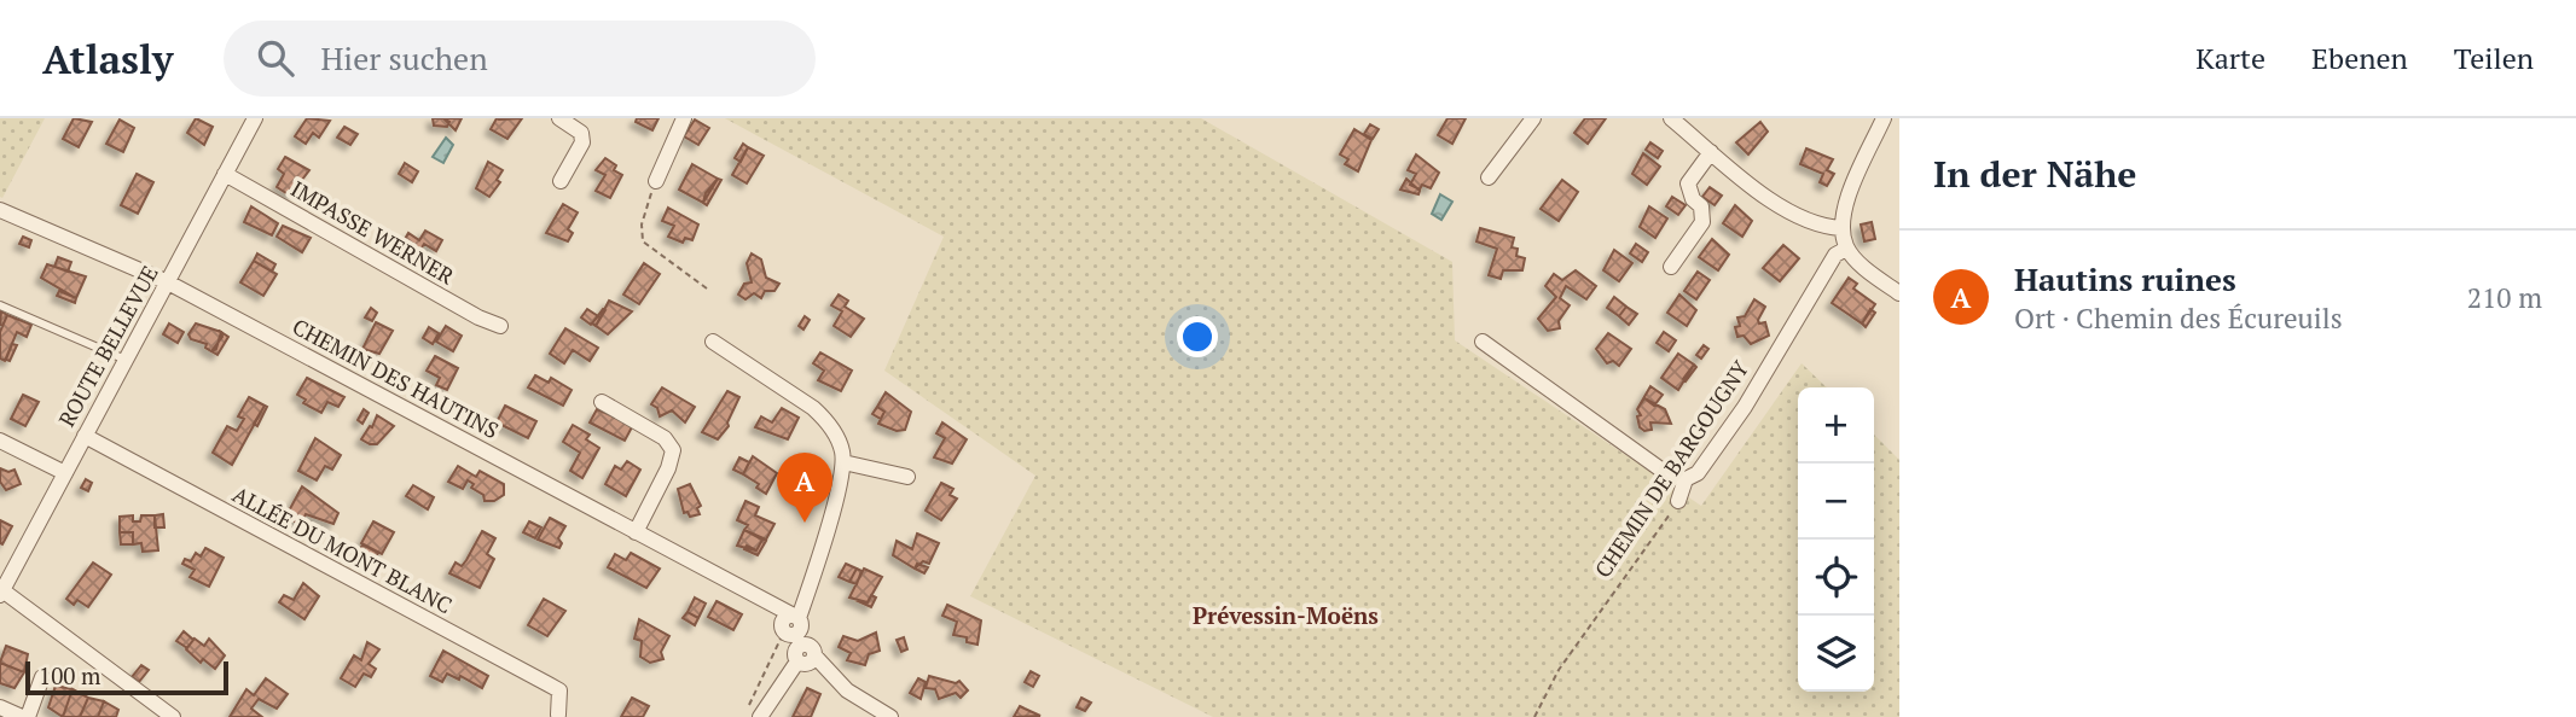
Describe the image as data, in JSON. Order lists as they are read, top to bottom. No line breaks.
{"streets":{"street":["IMPASSE WERNER","ROUTE BELLEVUE","CHEMIN DES HAUTINS","CHEMIN DE BARGOUGNY","ALLÉE DU MONT BLANC"]},"crossings":[["IMPASSE WERNER","ROUTE BELLEVUE"],["ROUTE BELLEVUE","CHEMIN DES HAUTINS"],["ROUTE BELLEVUE","ALLÉE DU MONT BLANC"]],"districts":["Prévessin-Moëns"],"scale_bar":"100 m","page":{"header":"Atlasly","search":"Hier suchen","nav":["Karte","Ebenen","Teilen"],"heading":"In der Nähe","list":[{"mark":"A","name":"Hautins ruines","note":"Ort · Chemin des Écureuils","value":"210 m"}],"map_buttons":["+","−"],"pins":"A","scale":"100 m"}}
